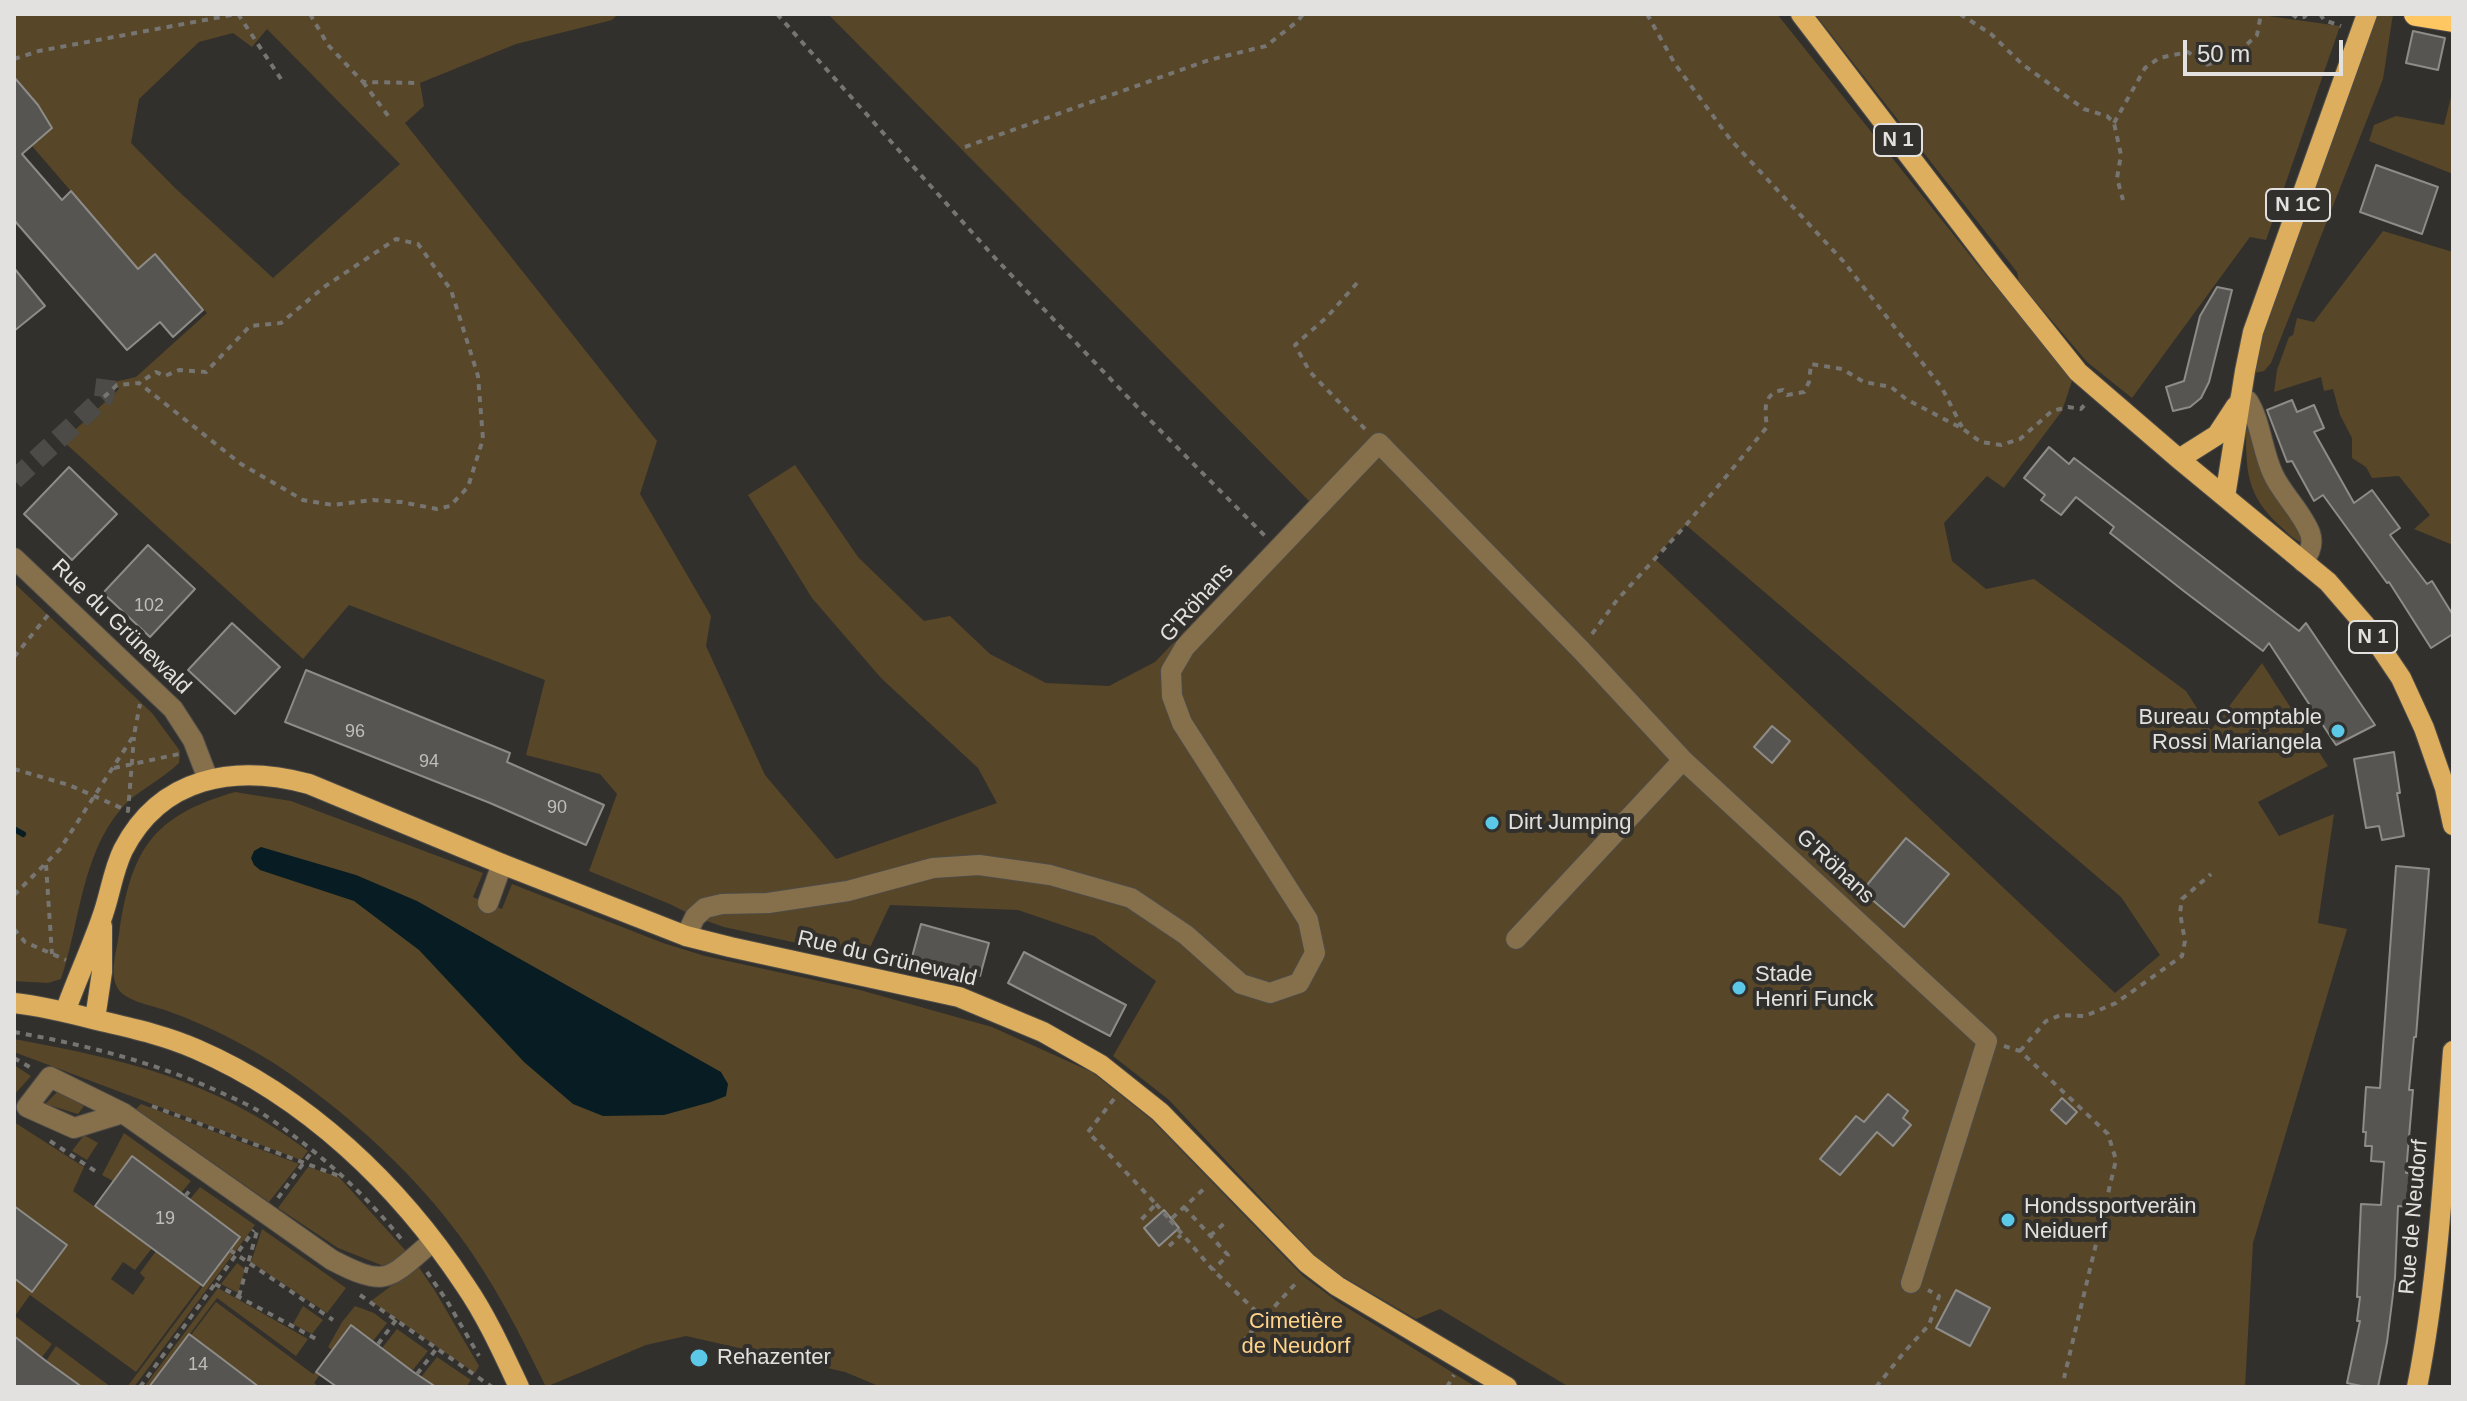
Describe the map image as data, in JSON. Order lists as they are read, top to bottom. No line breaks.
{"streets":{"main road":["N 1","N 1C","Rue du Grünewald","Rue de Neudorf"],"street":["G'Röhans"]},"crossings":[["N 1","N 1C"],["G'Röhans","Rue du Grünewald"]],"parks":["Cimetière de Neudorf"],"places":["Bureau Comptable Rossi Mariangela","Dirt Jumping","Stade Henri Funck","Hondssportveräin Neiduerf","Rehazenter"],"house_numbers":["102","96","94","90","19","14"],"scale_bar":"50 m"}
